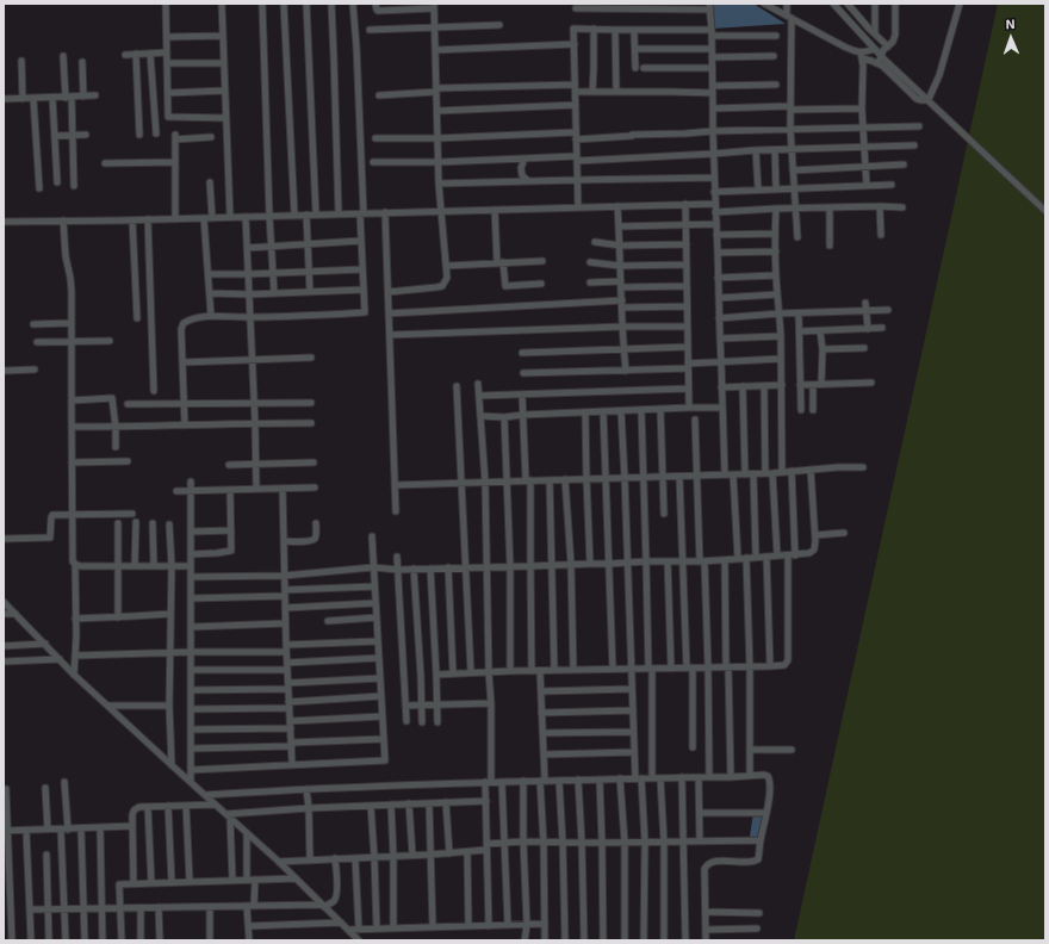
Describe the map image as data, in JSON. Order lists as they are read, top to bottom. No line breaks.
{"north":"top"}
